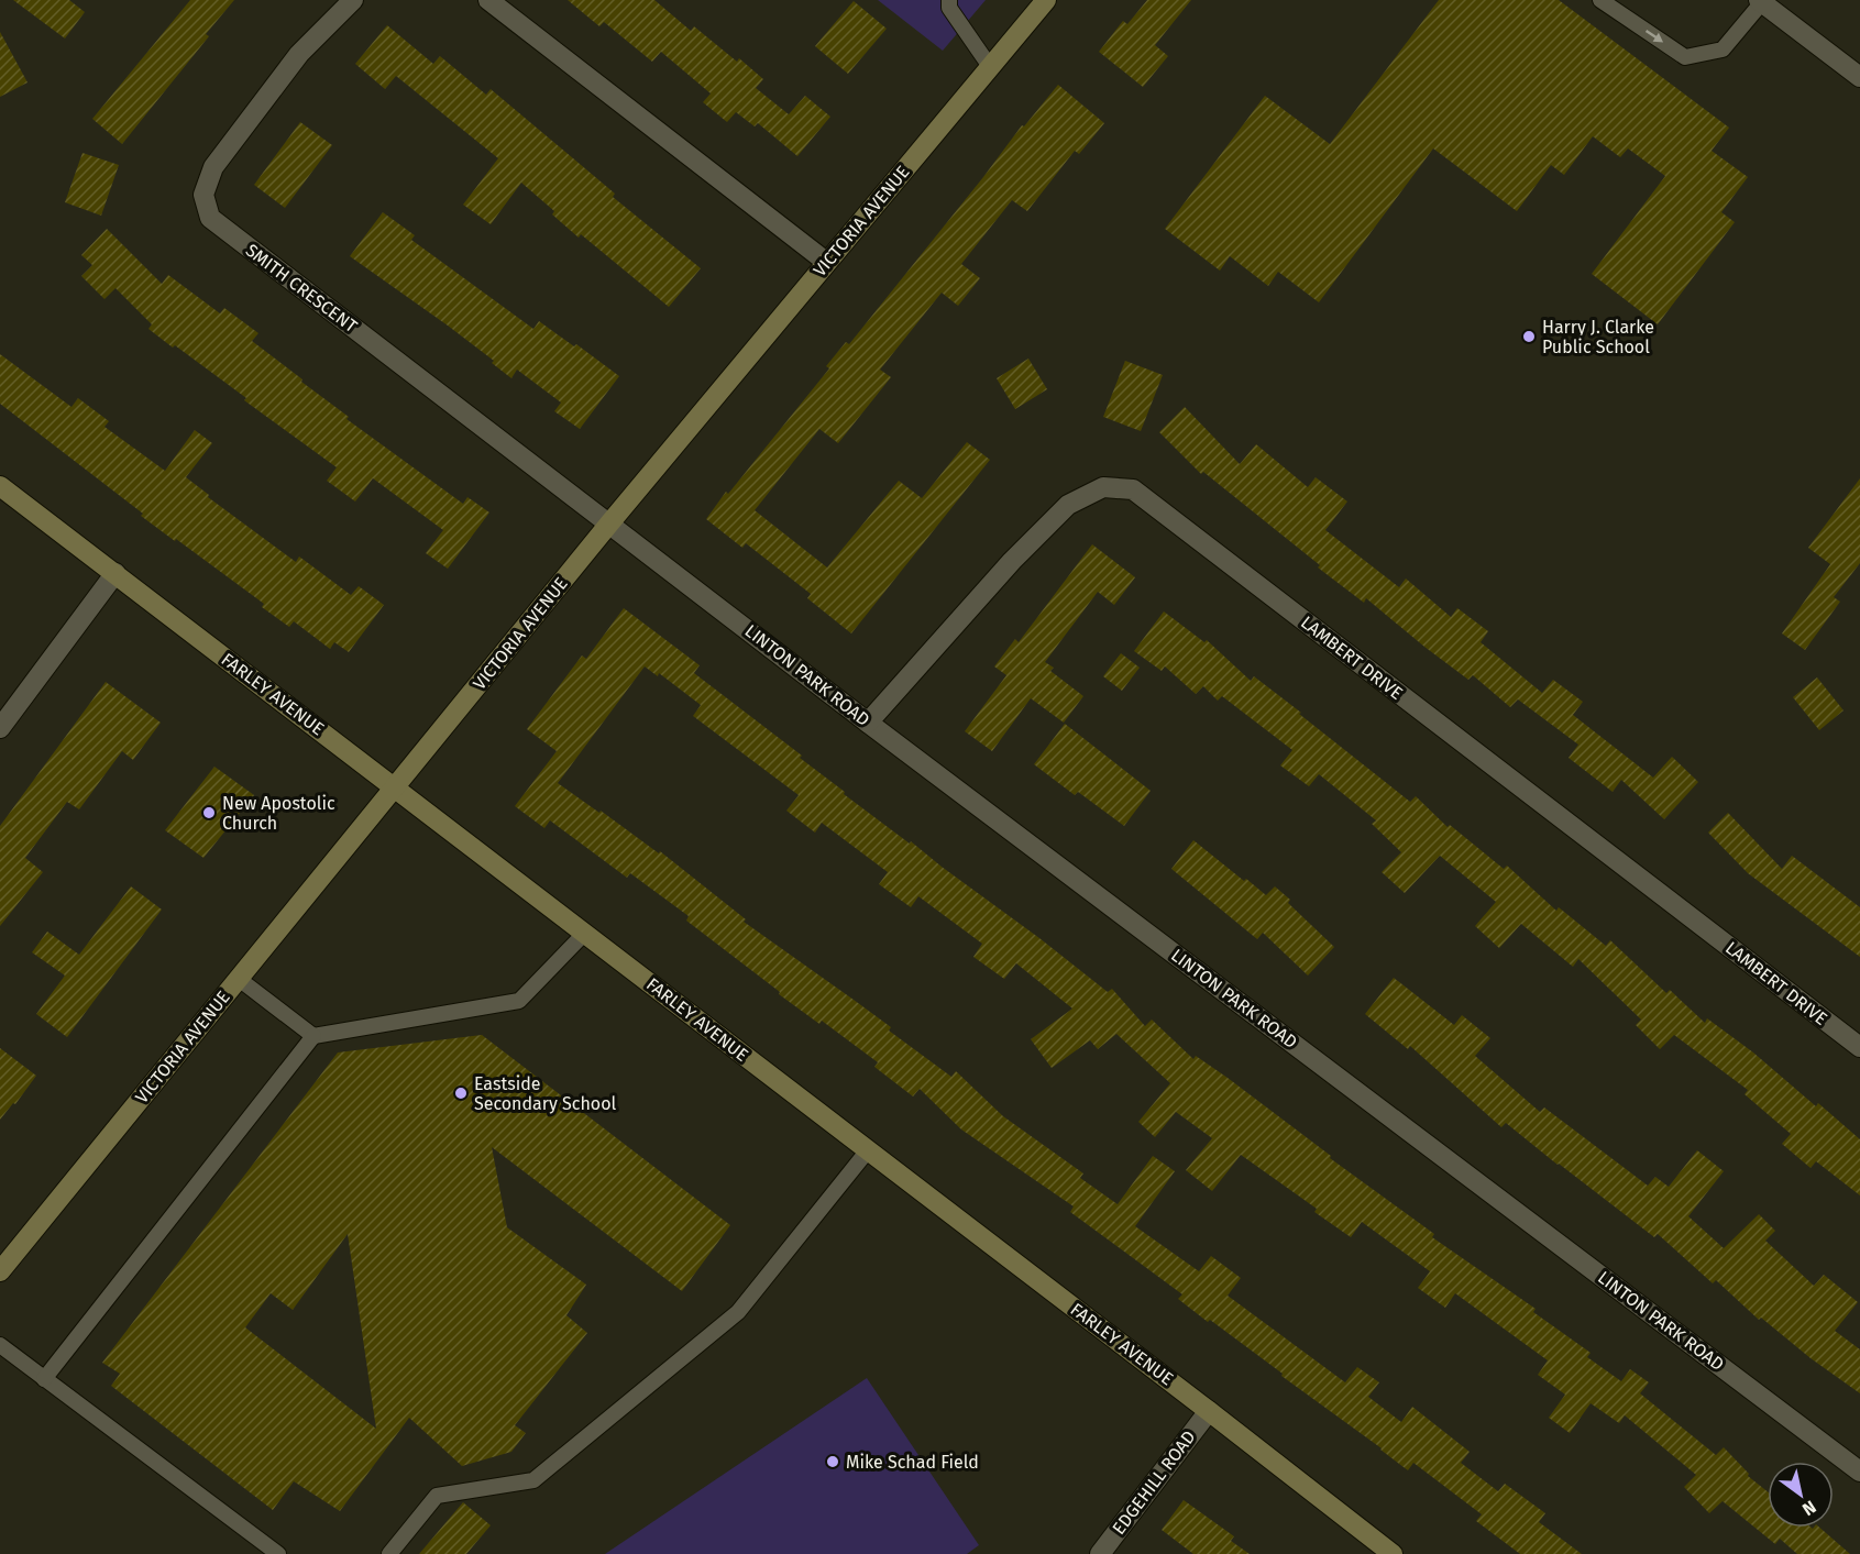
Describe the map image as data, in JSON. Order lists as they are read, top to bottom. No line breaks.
{"streets":{"street":["VICTORIA AVENUE","SMITH CRESCENT","LAMBERT DRIVE","LINTON PARK ROAD","FARLEY AVENUE","EDGEHILL ROAD"]},"crossings":[["VICTORIA AVENUE","SMITH CRESCENT"],["VICTORIA AVENUE","LINTON PARK ROAD"],["VICTORIA AVENUE","FARLEY AVENUE"],["SMITH CRESCENT","LINTON PARK ROAD"],["LAMBERT DRIVE","LINTON PARK ROAD"],["FARLEY AVENUE","EDGEHILL ROAD"]],"places":["Harry J. Clarke Public School","New Apostolic Church","Eastside Secondary School","Mike Schad Field"],"north":"bottom right"}
